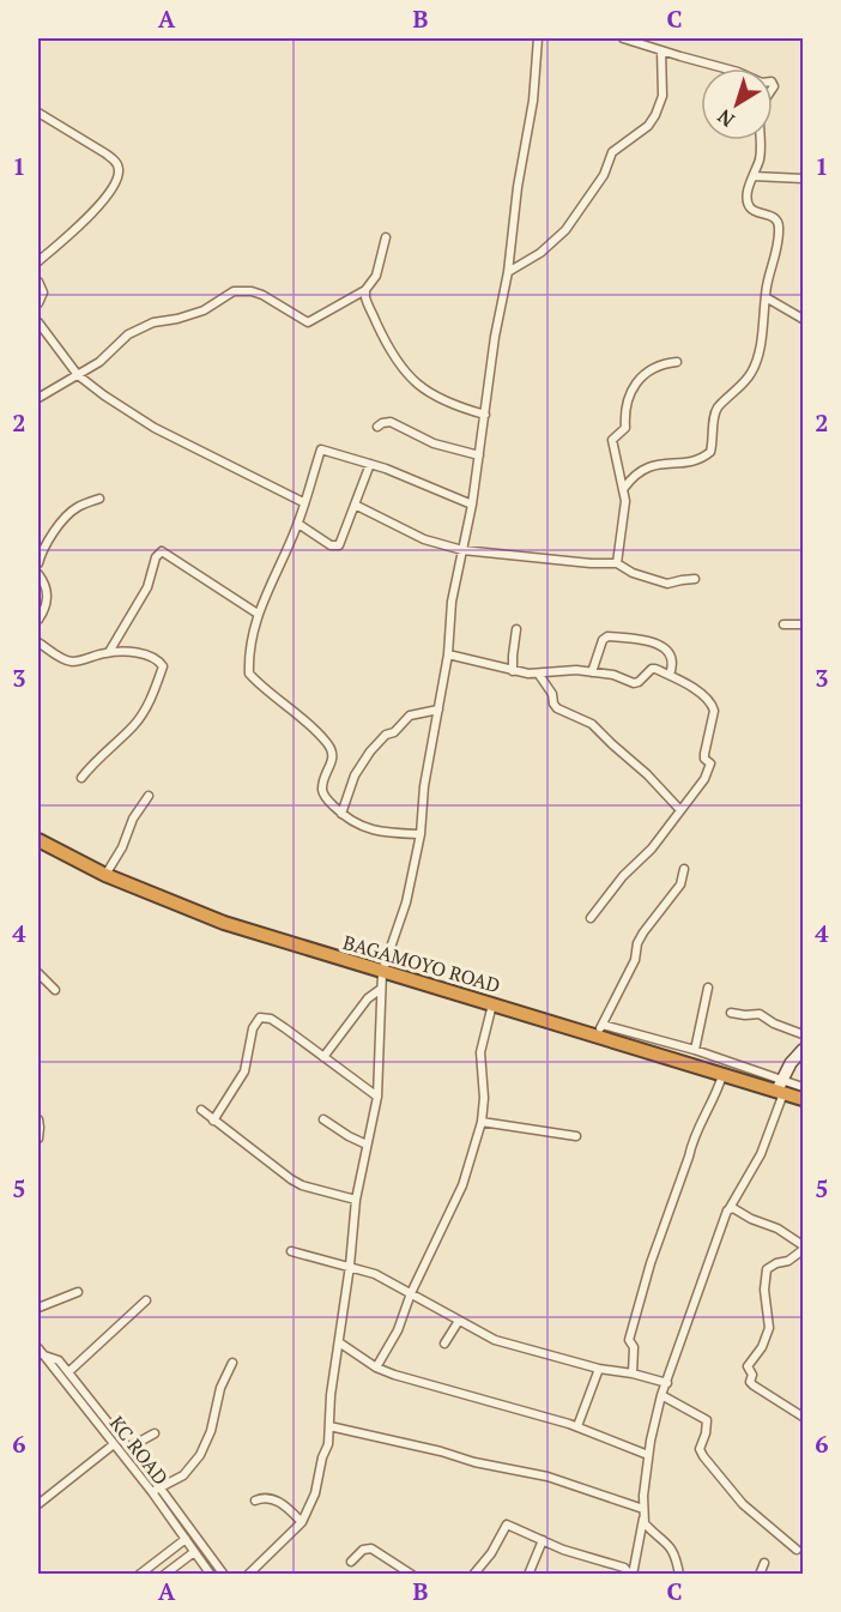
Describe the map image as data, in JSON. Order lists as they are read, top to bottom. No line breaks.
{"streets":{"highway":["BAGAMOYO ROAD"],"street":["KC ROAD"]},"north":"bottom left","grid":{"columns":["A","B","C"],"rows":["1","2","3","4","5","6"]}}
